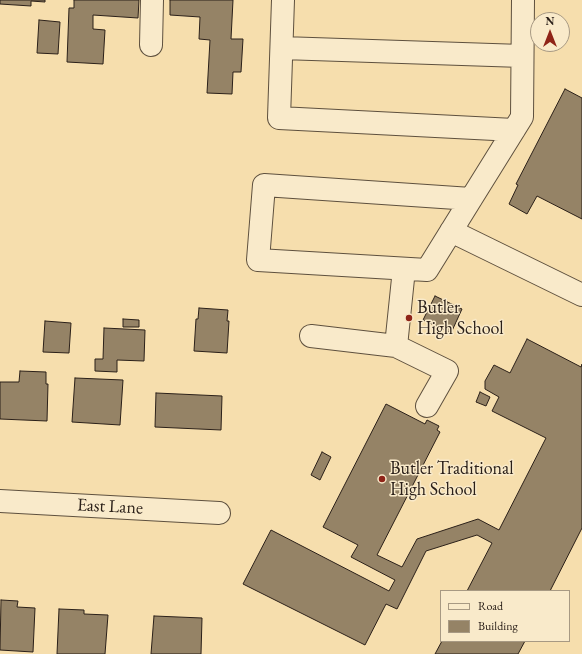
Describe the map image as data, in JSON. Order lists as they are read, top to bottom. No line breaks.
{"streets":{"street":["East Lane"]},"places":["Butler High School","Butler Traditional High School"],"legend":["Road","Building"],"north":"top"}
